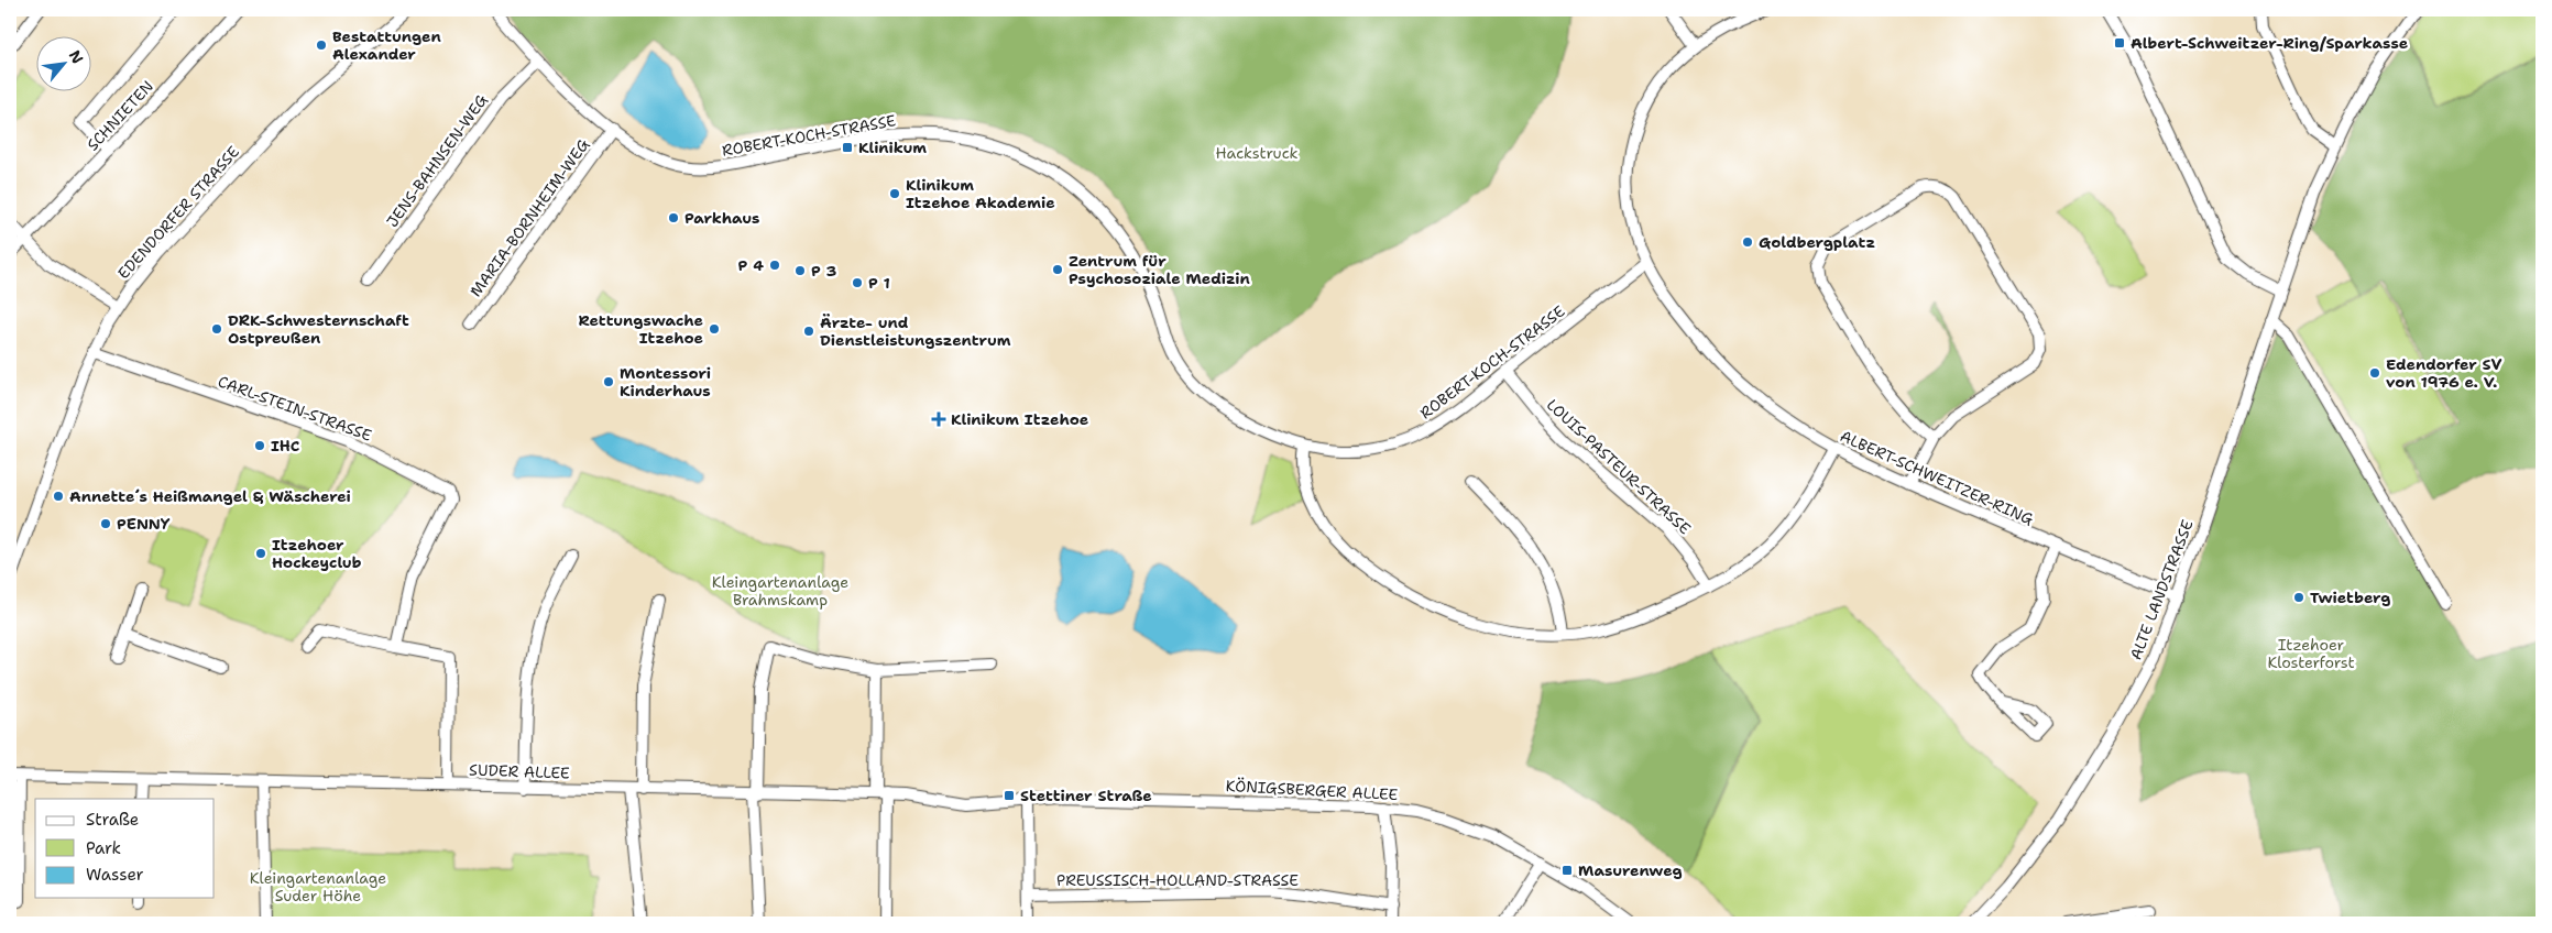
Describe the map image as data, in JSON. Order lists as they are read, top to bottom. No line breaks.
{"streets":{"street":["SCHNIETEN","ROBERT-KOCH-STRASSE","JENS-BAHNSEN-WEG","EDENDORFER STRASSE","MARIA-BORNHEIM-WEG","CARL-STEIN-STRASSE","LOUIS-PASTEUR-STRASSE","ALBERT-SCHWEITZER-RING","ALTE LANDSTRASSE","SUDER ALLEE","KÖNIGSBERGER ALLEE","PREUSSISCH-HOLLAND-STRASSE"]},"crossings":[["ROBERT-KOCH-STRASSE","JENS-BAHNSEN-WEG"],["ROBERT-KOCH-STRASSE","MARIA-BORNHEIM-WEG"],["ROBERT-KOCH-STRASSE","LOUIS-PASTEUR-STRASSE"],["ROBERT-KOCH-STRASSE","ALBERT-SCHWEITZER-RING"],["EDENDORFER STRASSE","CARL-STEIN-STRASSE"],["ALBERT-SCHWEITZER-RING","ALTE LANDSTRASSE"],["SUDER ALLEE","KÖNIGSBERGER ALLEE"]],"parks":["Hackstruck","Kleingartenanlage Brahmskamp","Itzehoer Klosterforst","Kleingartenanlage Suder Höhe"],"places":{"transit":["Albert-Schweitzer-Ring/Sparkasse","Klinikum","Stettiner Straße","Masurenweg"],"other":["Bestattungen Alexander","Klinikum Itzehoe Akademie","Parkhaus","Goldbergplatz","P 4","Zentrum für Psychosoziale Medizin","P 3","P 1","DRK-Schwesternschaft Ostpreußen","Rettungswache Itzehoe","Ärzte- und Dienstleistungszentrum","Edendorfer SV von 1976 e. V.","Montessori Kinderhaus","IHC","Annette´s Heißmangel & Wäscherei","PENNY","Itzehoer Hockeyclub","Twietberg"],"health":["Klinikum Itzehoe"]},"legend":["Straße","Park","Wasser"],"north":"top right"}
